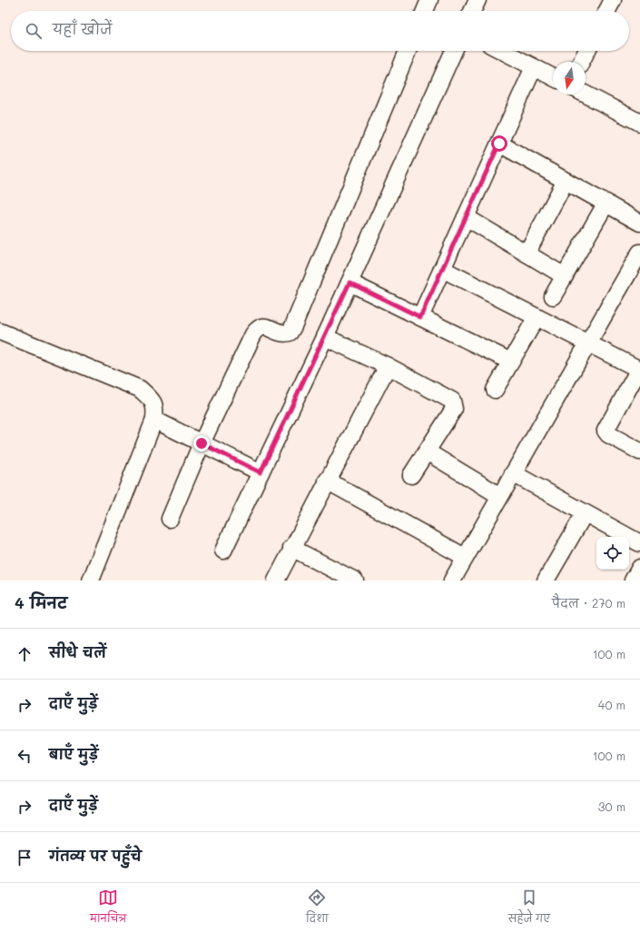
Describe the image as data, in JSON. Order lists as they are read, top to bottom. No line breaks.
{"north":"bottom","page":{"search":"यहाँ खोजें","heading":["4 मिनट","पैदल · 270 m"],"list":[["सीधे चलें","100 m"],["दाएँ मुड़ें","40 m"],["बाएँ मुड़ें","100 m"],["दाएँ मुड़ें","30 m"],"गंतव्य पर पहुँचे"],"nav":["मानचित्र","दिशा","सहेजे गए"]}}
